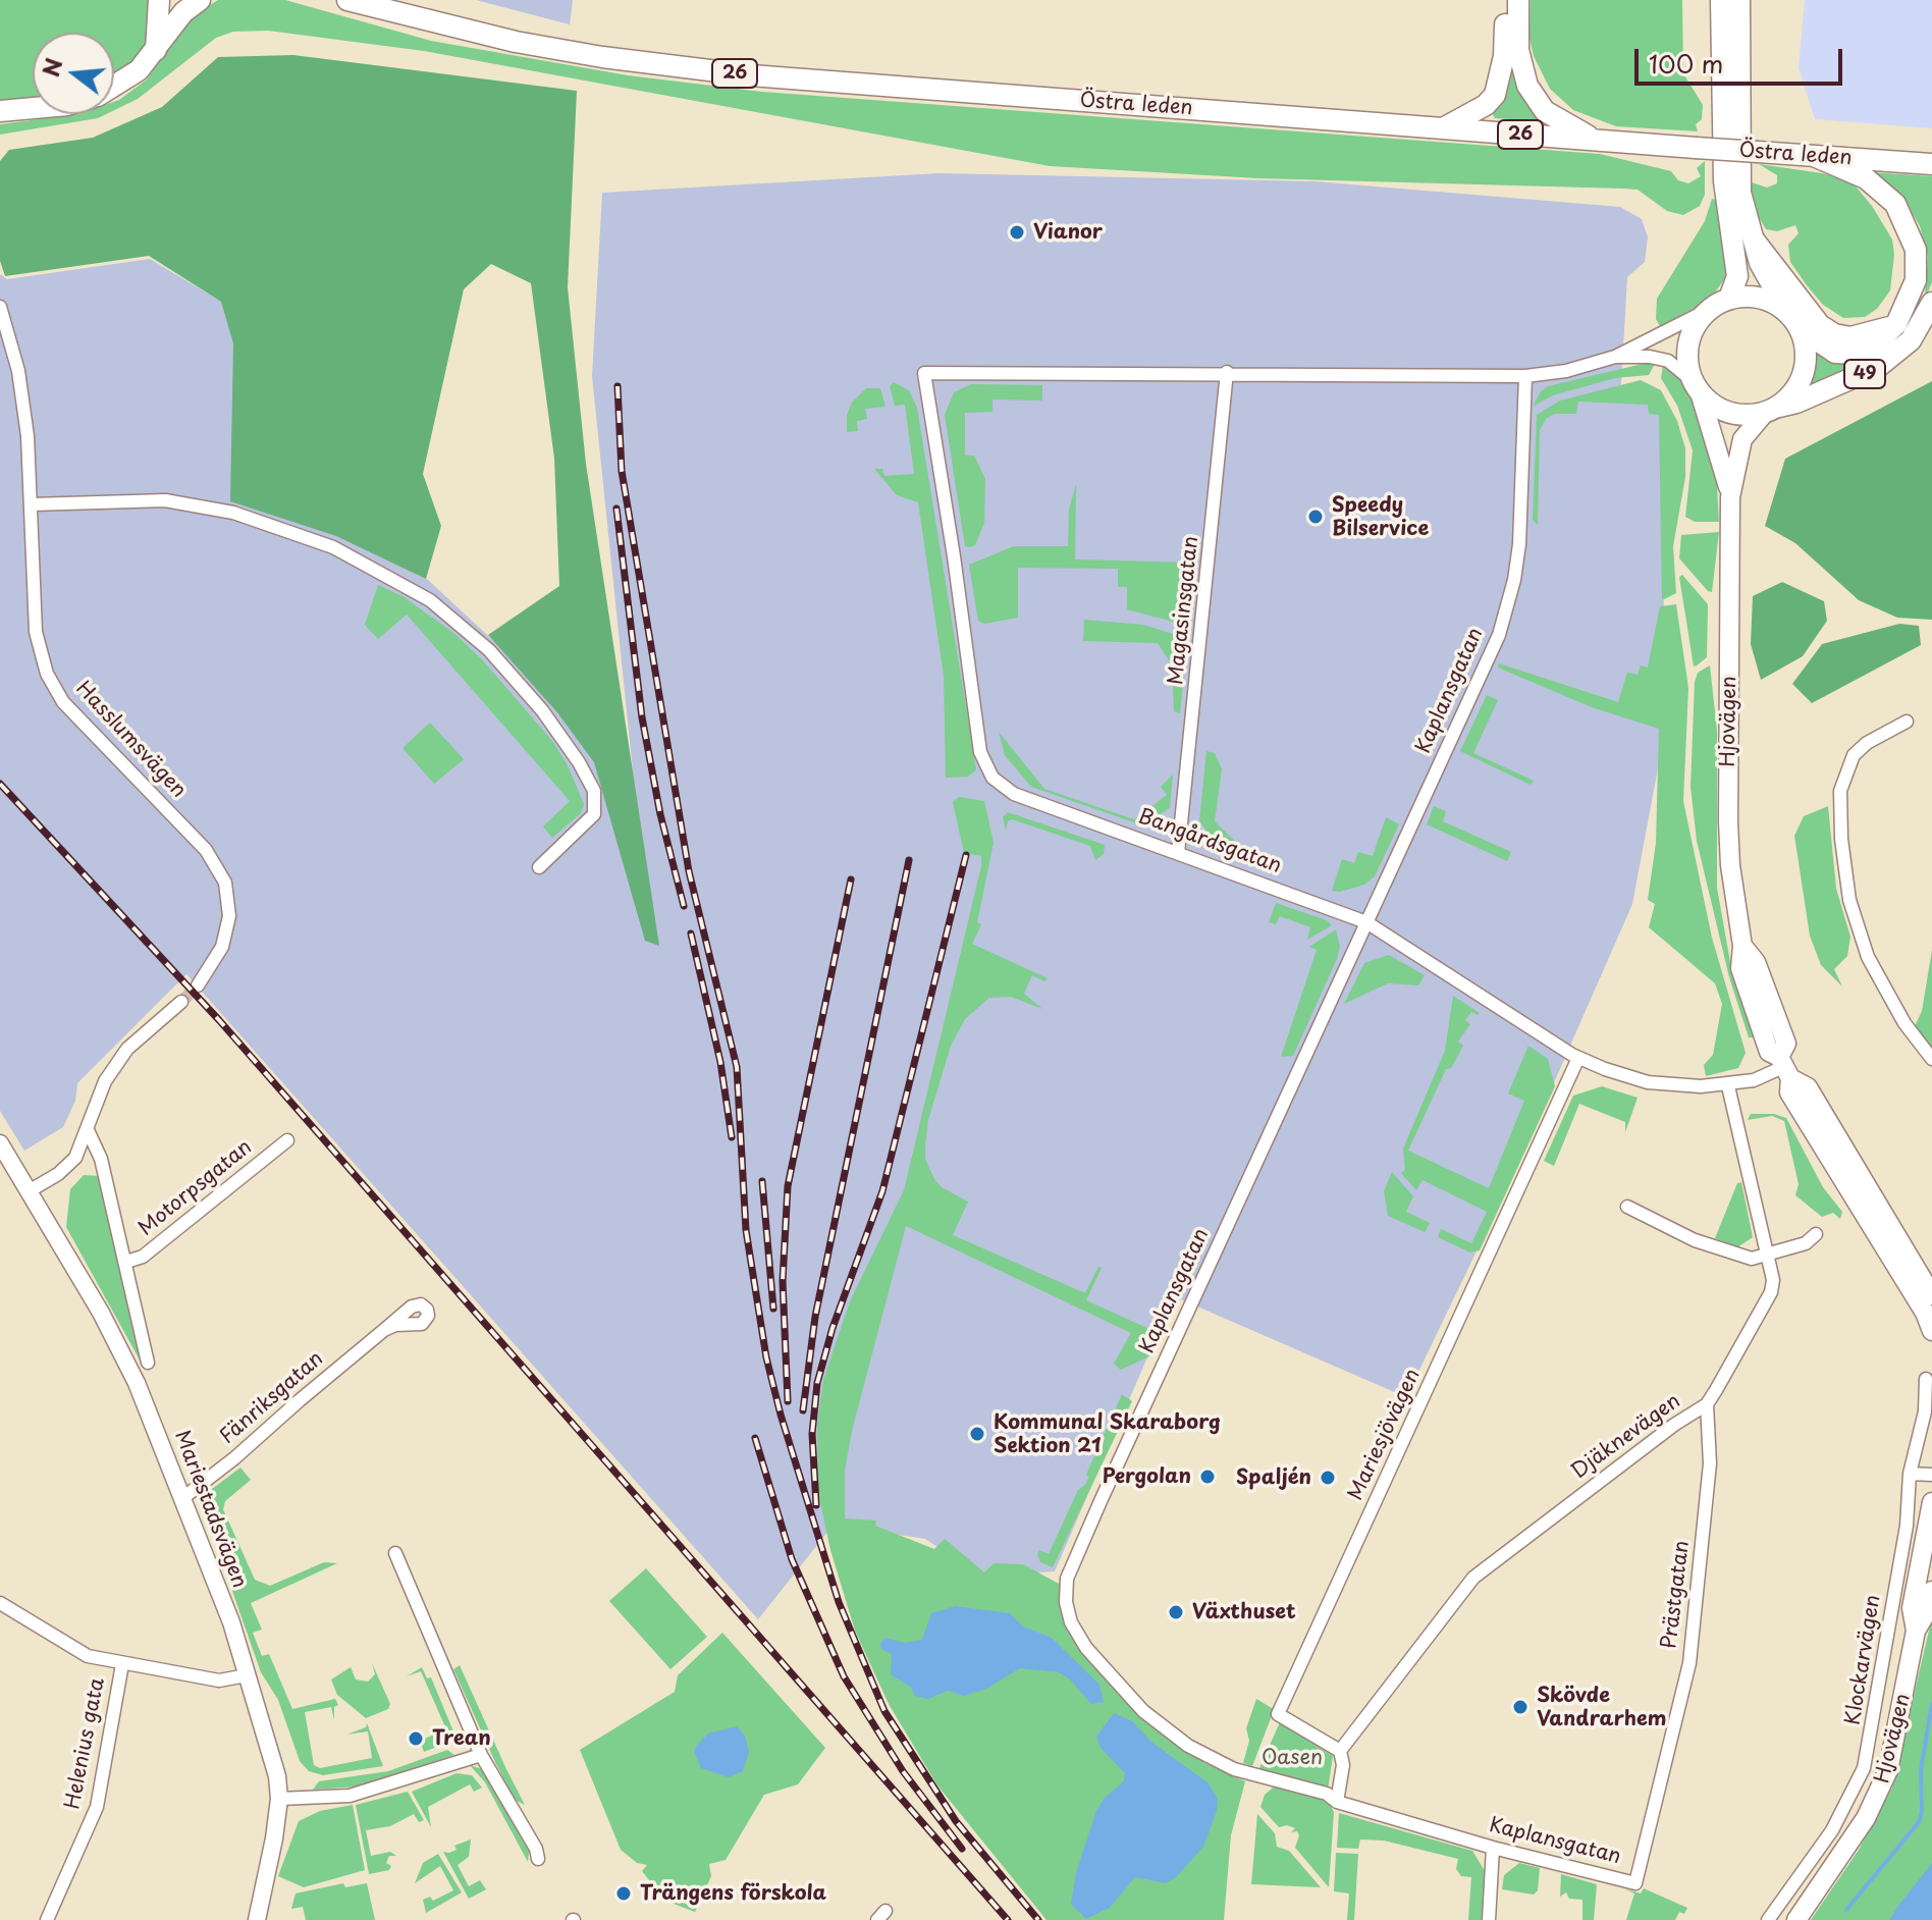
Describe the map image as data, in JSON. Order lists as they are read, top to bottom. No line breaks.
{"streets":{"main road":["26","Östra leden","49","Hjovägen"],"street":["Magasinsgatan","Kaplansgatan","Hasslumsvägen","Bangårdsgatan","Motorpsgatan","Fänriksgatan","Mariesjövägen","Djäknevägen","Mariestadsvägen","Prästgatan","Klockarvägen","Helenius gata"]},"crossings":[["49","Hjovägen"],["Magasinsgatan","Bangårdsgatan"],["Kaplansgatan","Bangårdsgatan"],["Kaplansgatan","Prästgatan"],["Hjovägen","Bangårdsgatan"],["Bangårdsgatan","Mariesjövägen"],["Bangårdsgatan","Djäknevägen"],["Fänriksgatan","Mariestadsvägen"],["Mariesjövägen","Djäknevägen"],["Djäknevägen","Prästgatan"]],"parks":["Oasen"],"places":["Vianor","Speedy Bilservice","Kommunal Skaraborg Sektion 21","Pergolan","Spaljén","Växthuset","Skövde Vandrarhem","Trean","Trängens förskola"],"scale_bar":"100 m","north":"left"}
